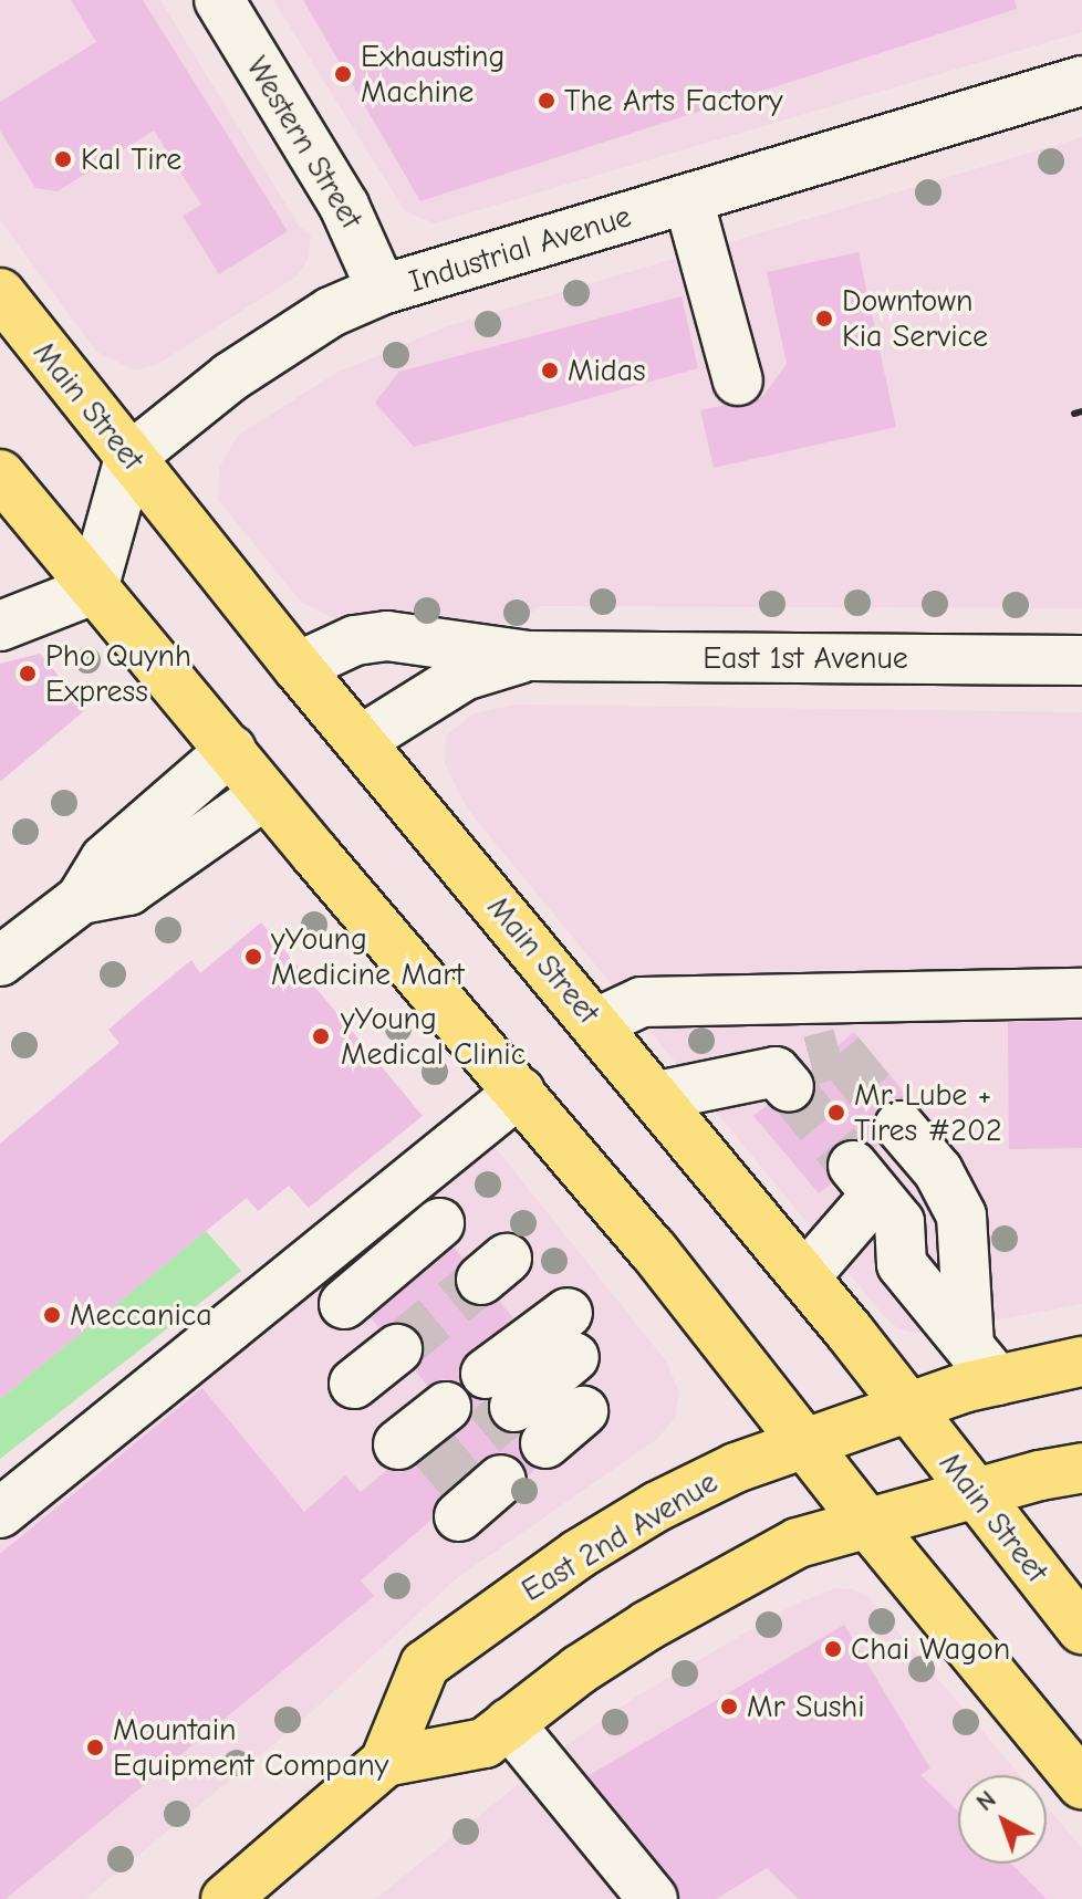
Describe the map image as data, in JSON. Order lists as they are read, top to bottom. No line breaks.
{"streets":{"main road":["Main Street","East 2nd Avenue"],"street":["Western Street","Industrial Avenue","East 1st Avenue"]},"crossings":[["Western Street","Industrial Avenue"],["Industrial Avenue","Main Street"],["Main Street","East 1st Avenue"],["Main Street","East 2nd Avenue"]],"places":["Exhausting Machine","The Arts Factory","Kal Tire","Downtown Kia Service","Midas","Pho Quynh Express","yYoung Medicine Mart","yYoung Medical Clinic","Mr. Lube + Tires #202","Meccanica","Chai Wagon","Mr Sushi","Mountain Equipment Company"],"north":"top left"}
